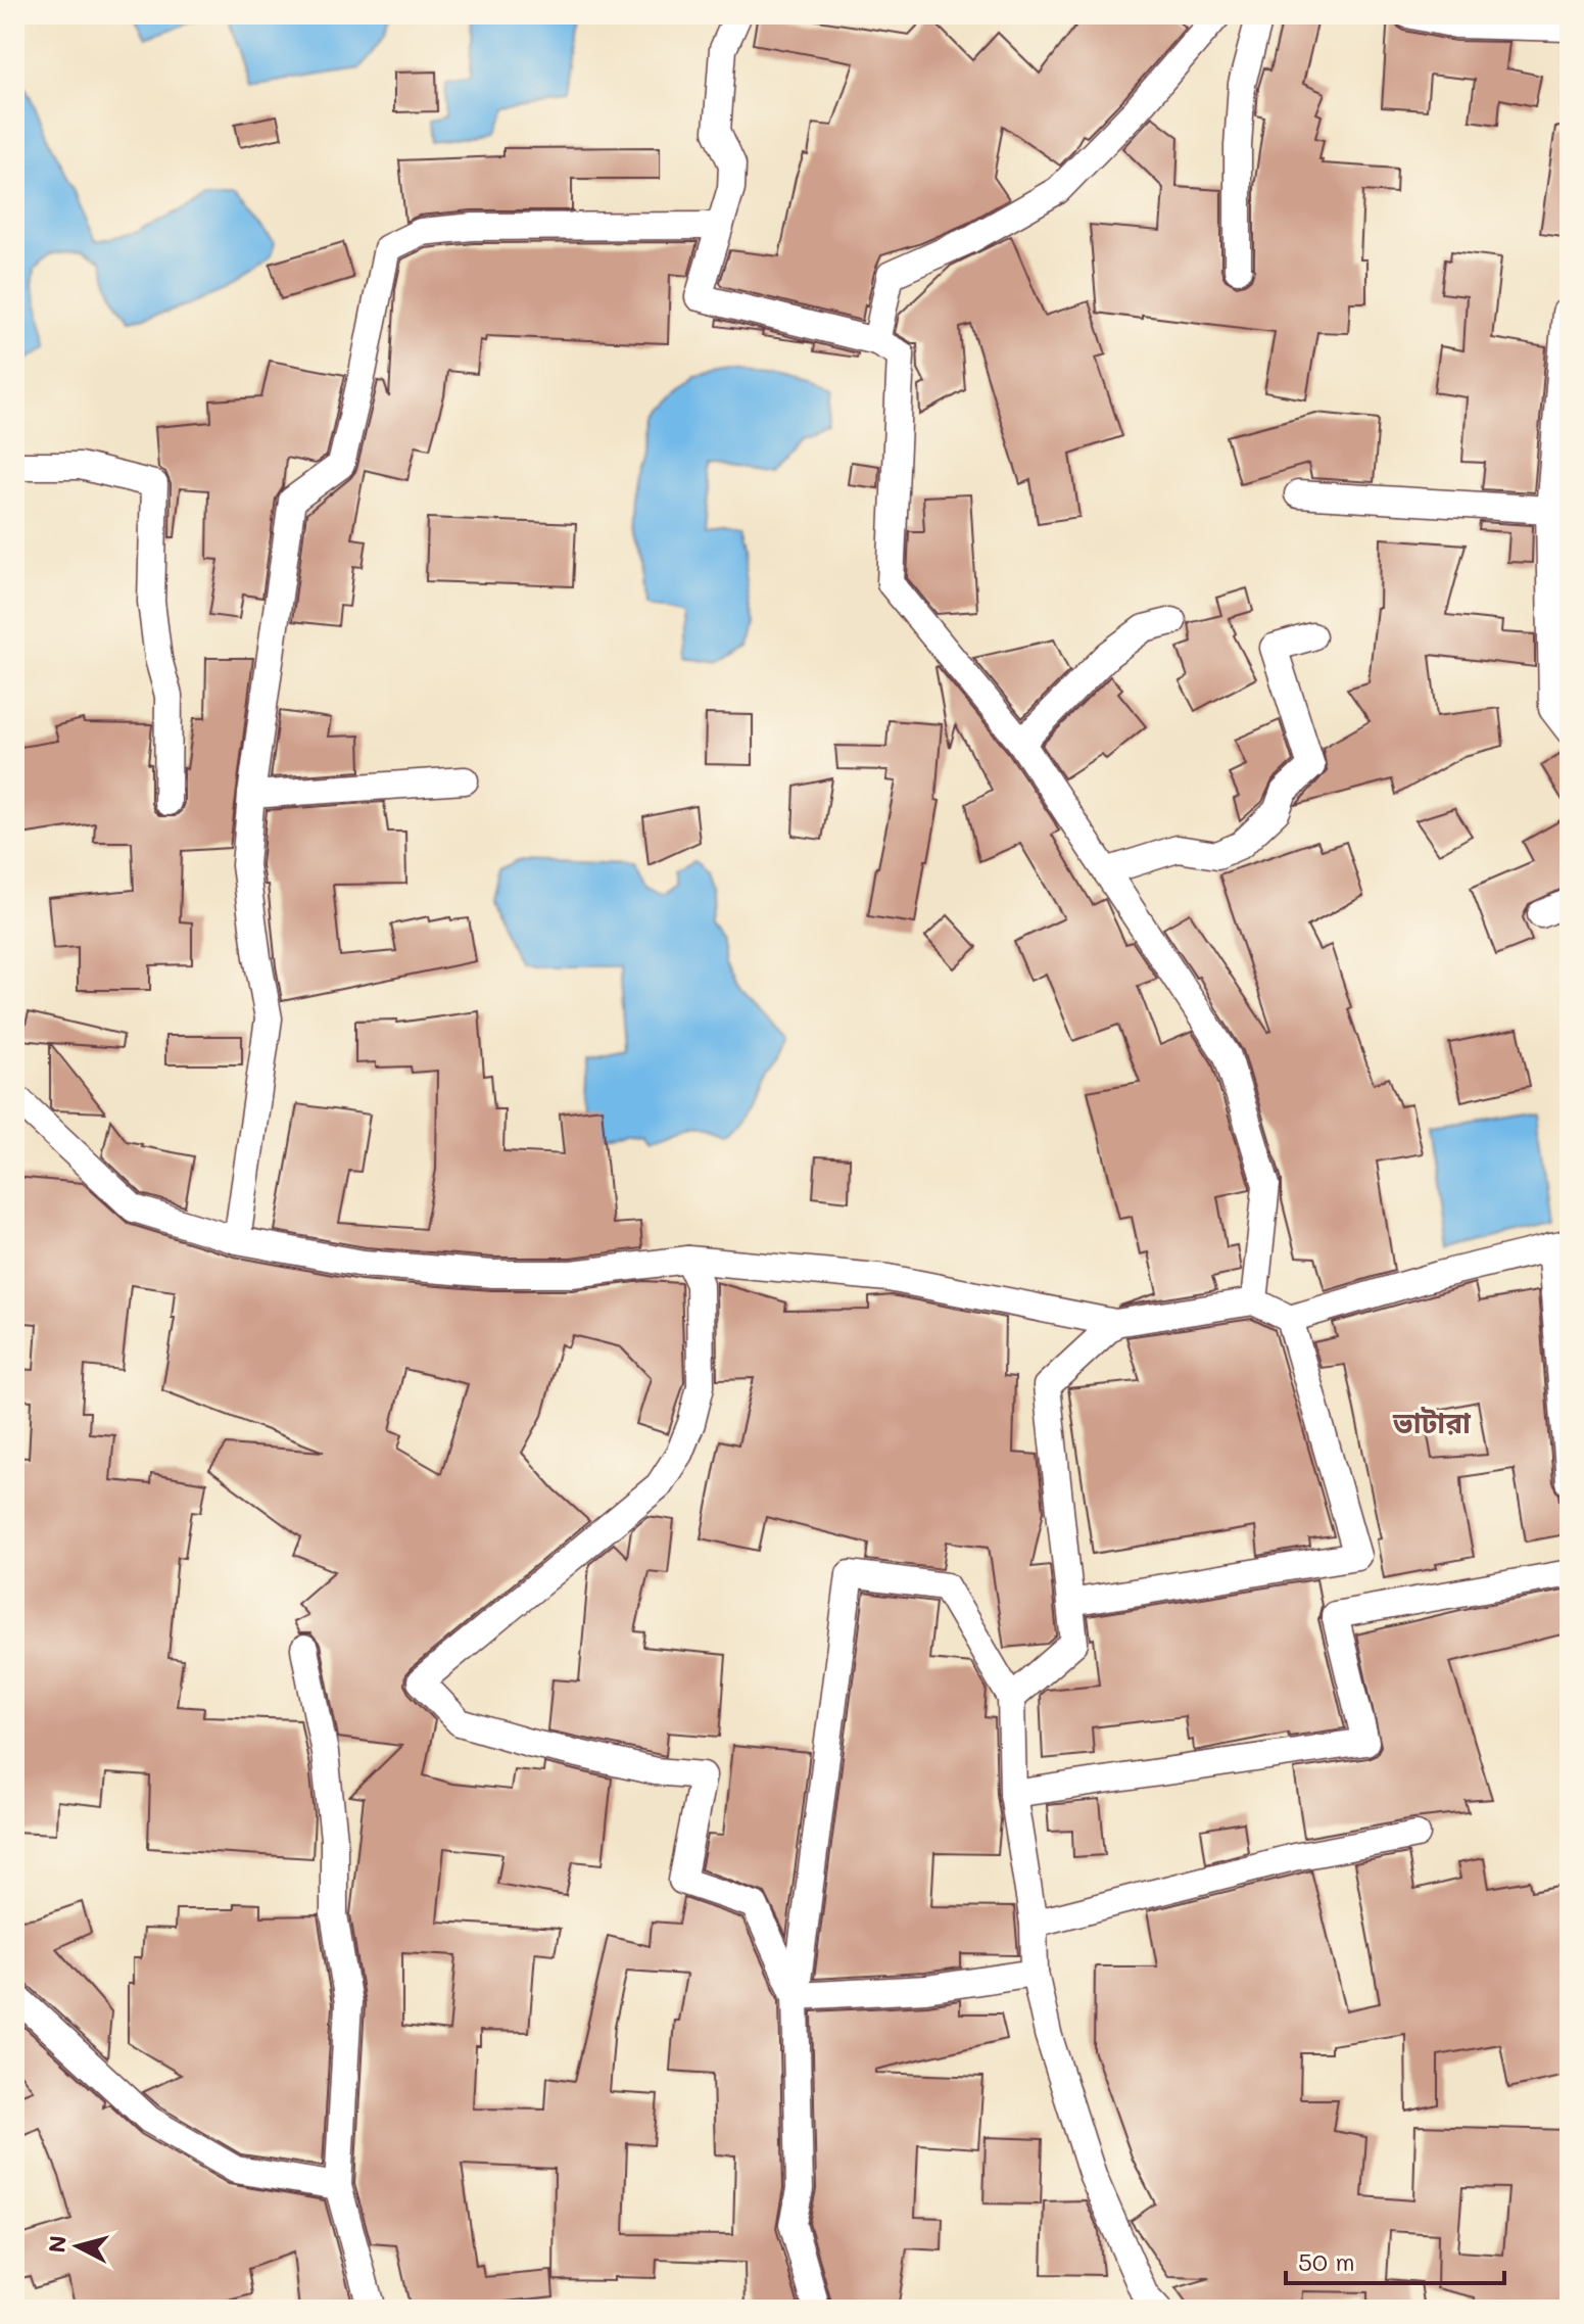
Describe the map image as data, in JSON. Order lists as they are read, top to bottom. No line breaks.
{"districts":["ভাটারা"],"scale_bar":"50 m","north":"left"}
